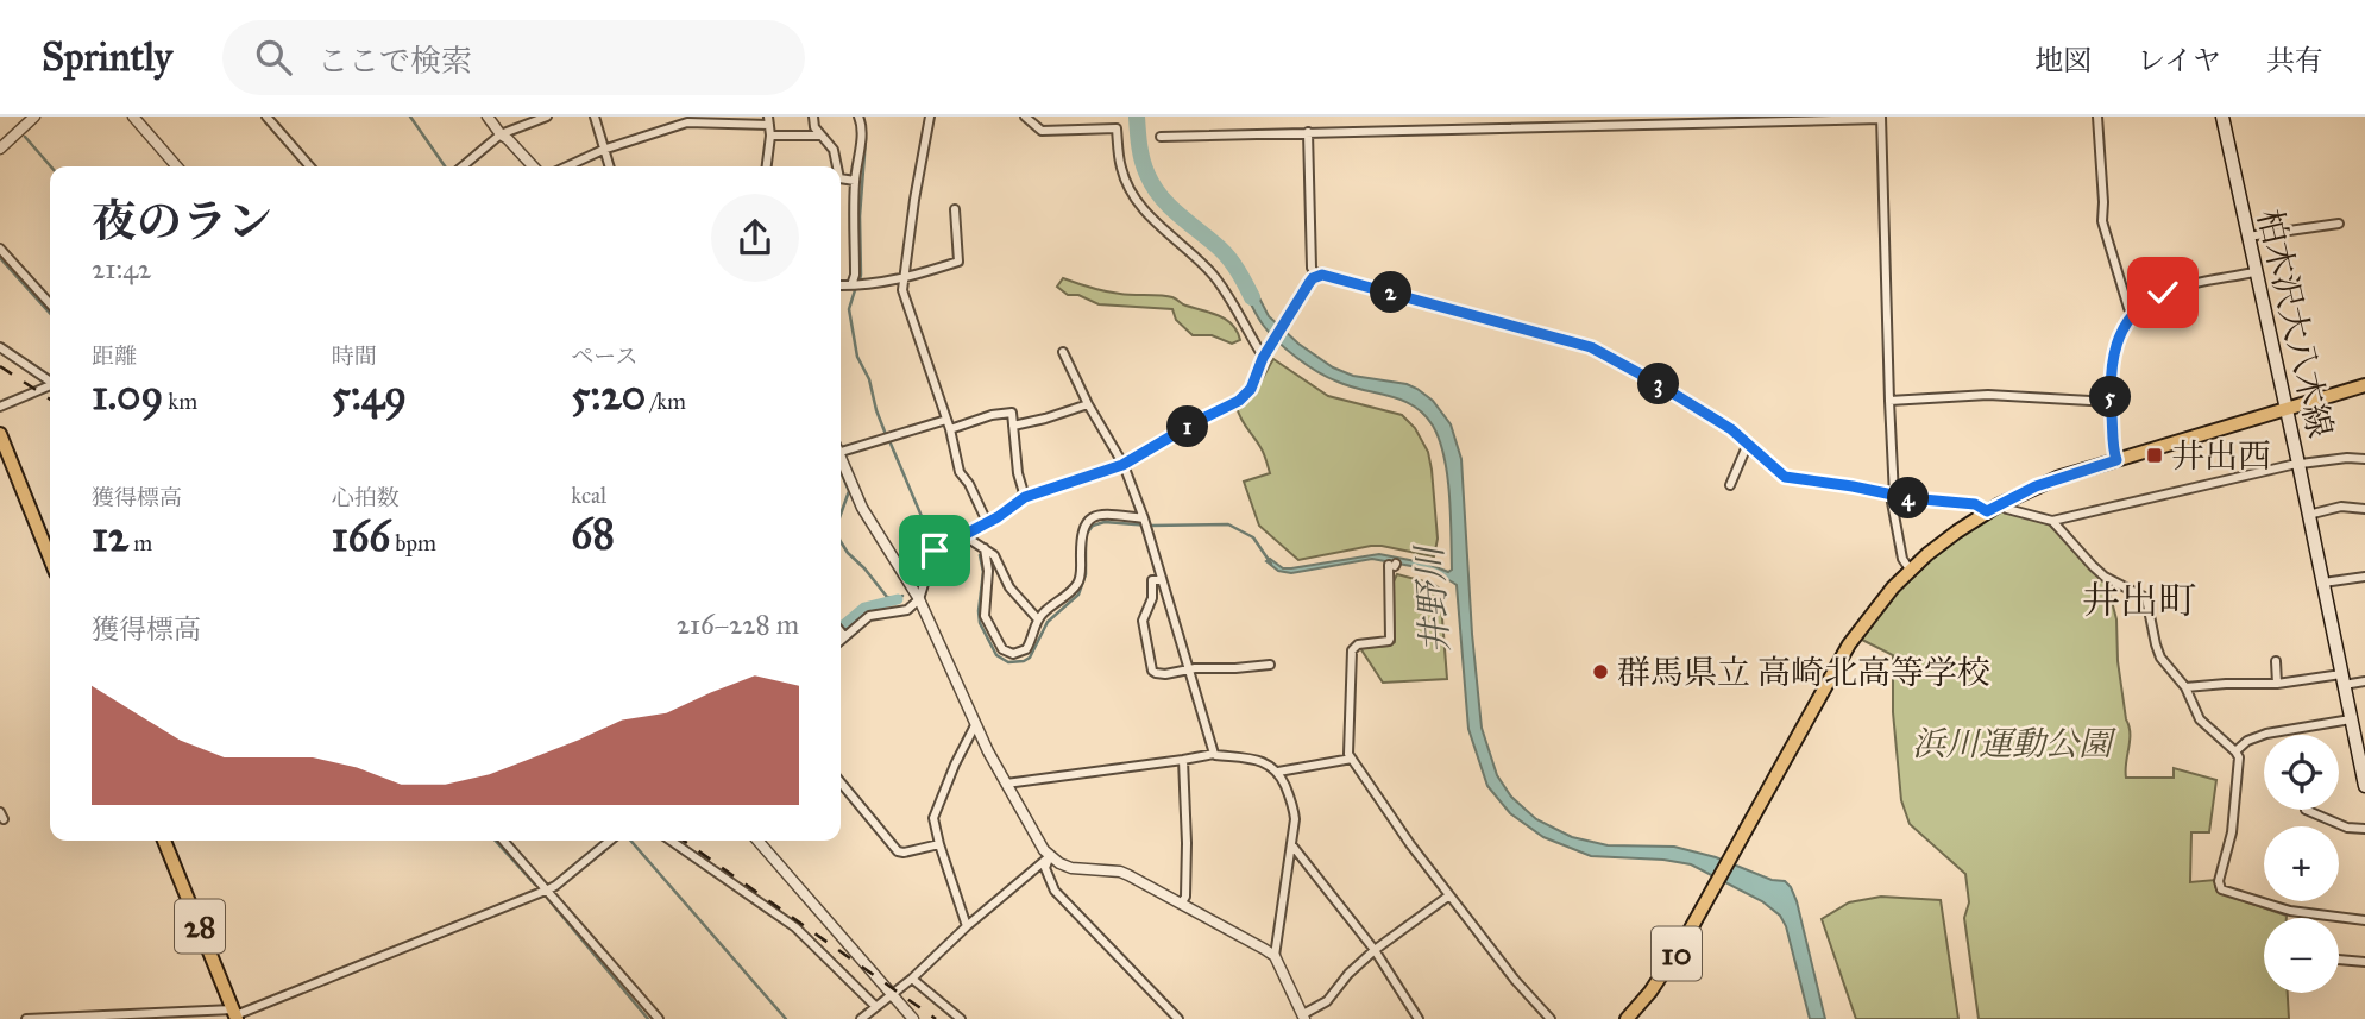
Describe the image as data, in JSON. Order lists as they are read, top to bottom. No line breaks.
{"streets":{"main road":["柏木沢大八木線","28","10"]},"crossings":[["柏木沢大八木線","10"]],"districts":["井出町"],"water":["井野川"],"parks":["浜川運動公園"],"places":{"transit":["井出西"],"other":["群馬県立 高崎北高等学校"]},"page":{"header":"Sprintly","search":"ここで検索","nav":["地図","レイヤ","共有"],"heading":["夜のラン","21:42"],"pins":["2","3","5","1","4"],"stats":[["距離","1.09 km"],["時間","5:49"],["ペース","5:20 /km"],["獲得標高","12 m"],["心拍数","166 bpm"],["kcal","68"]],"chart":["獲得標高","216–228 m"],"map_buttons":["+","−"]}}
